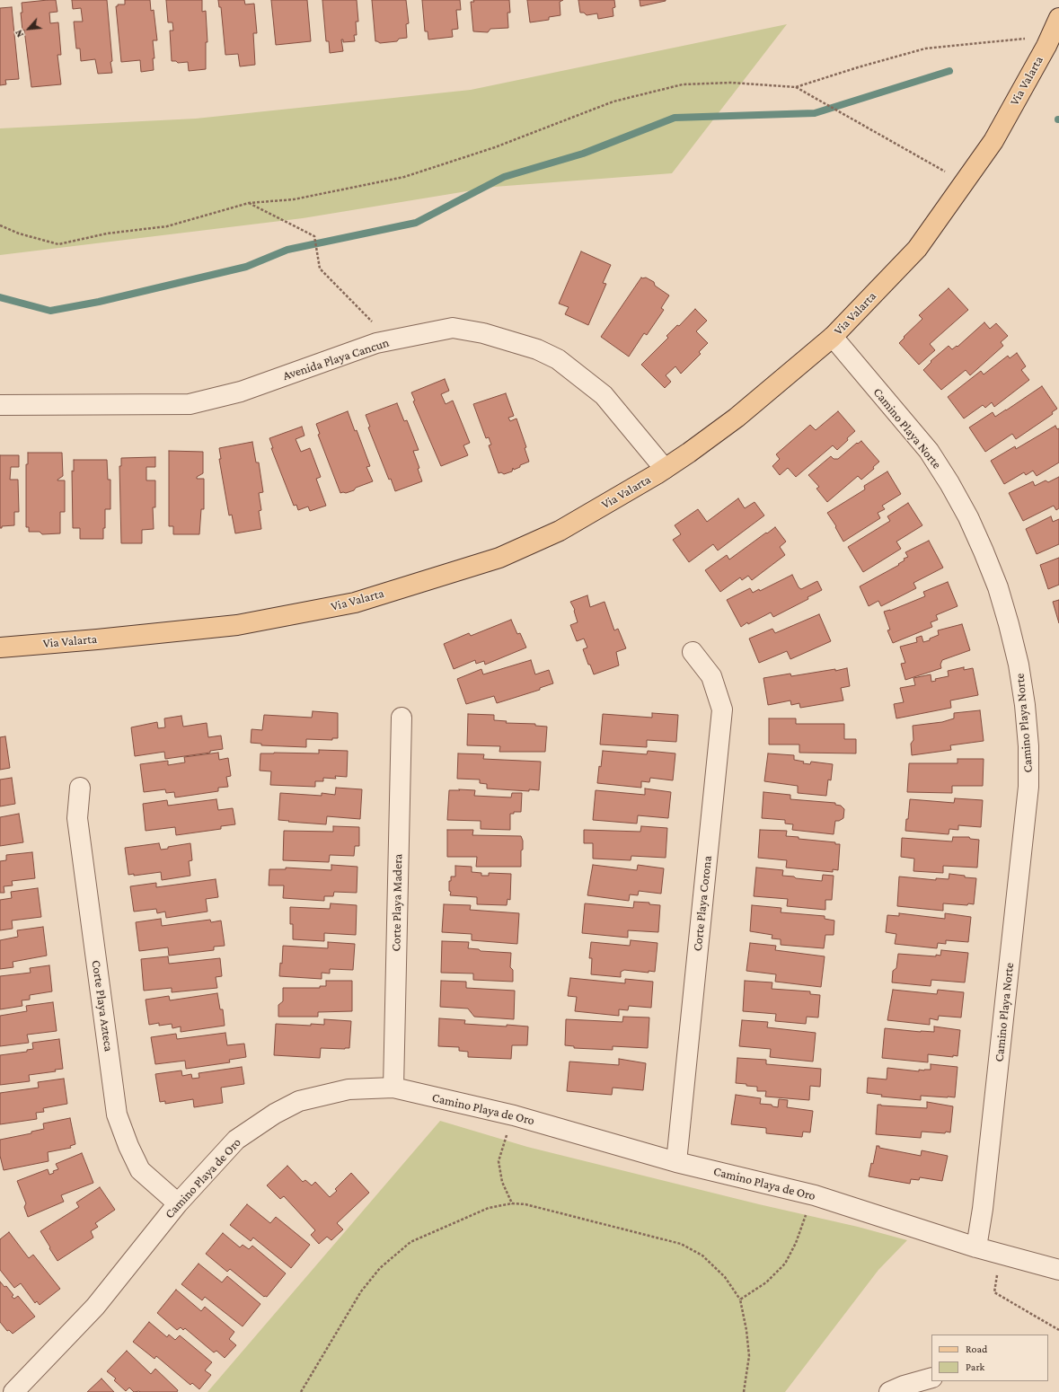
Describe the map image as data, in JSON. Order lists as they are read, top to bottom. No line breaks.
{"streets":{"main road":["Via Valarta"],"street":["Avenida Playa Cancun","Camino Playa Norte","Corte Playa Madera","Corte Playa Corona","Corte Playa Azteca","Camino Playa de Oro"]},"crossings":[["Via Valarta","Avenida Playa Cancun"],["Via Valarta","Camino Playa Norte"],["Camino Playa Norte","Camino Playa de Oro"],["Corte Playa Madera","Camino Playa de Oro"],["Corte Playa Corona","Camino Playa de Oro"],["Corte Playa Azteca","Camino Playa de Oro"]],"legend":["Road","Park"],"north":"bottom left"}
